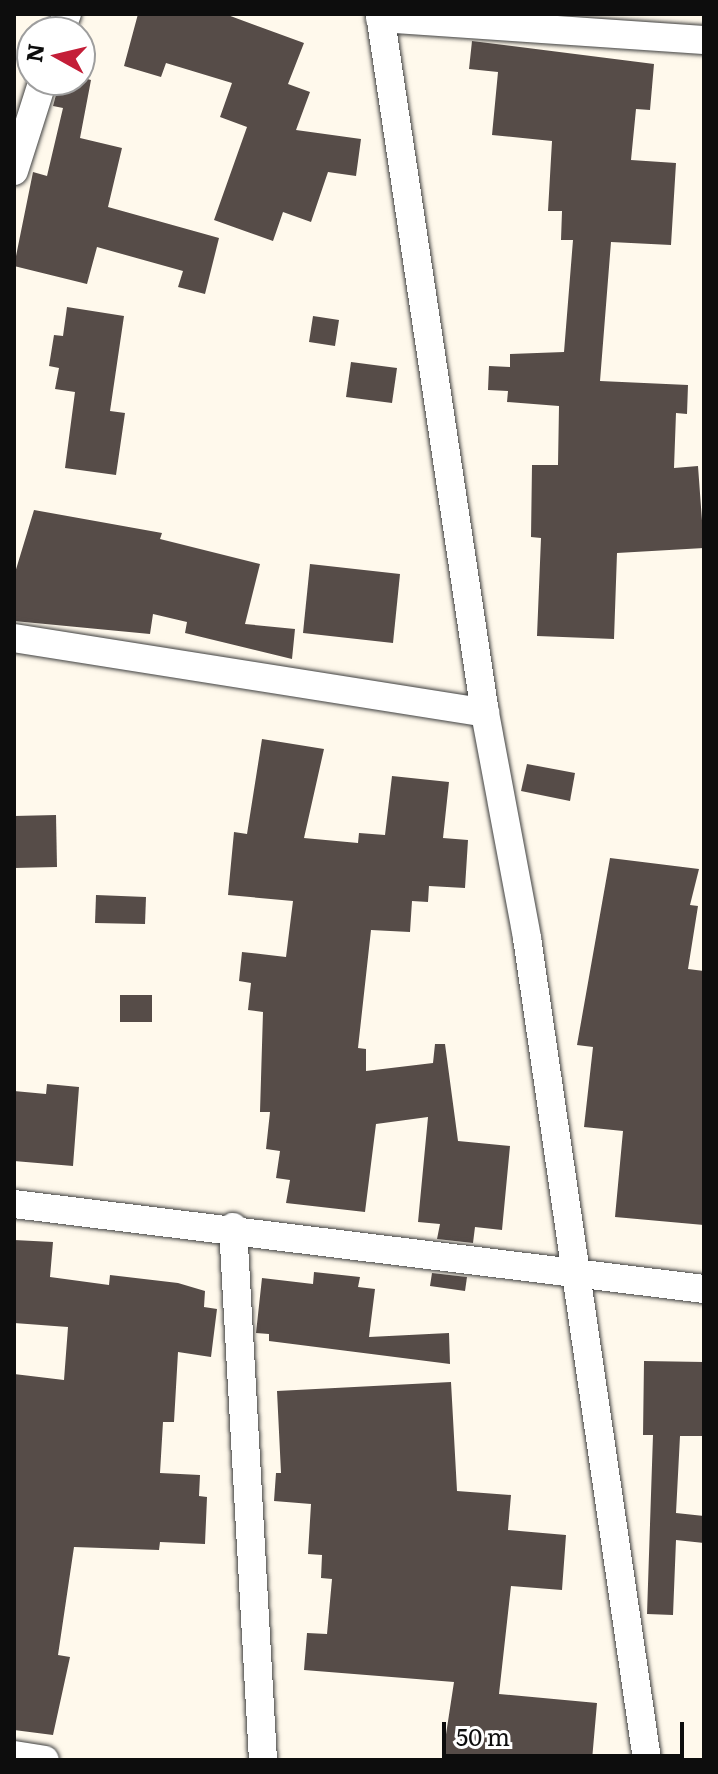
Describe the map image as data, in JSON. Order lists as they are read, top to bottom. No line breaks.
{"scale_bar":"50 m","north":"left"}
